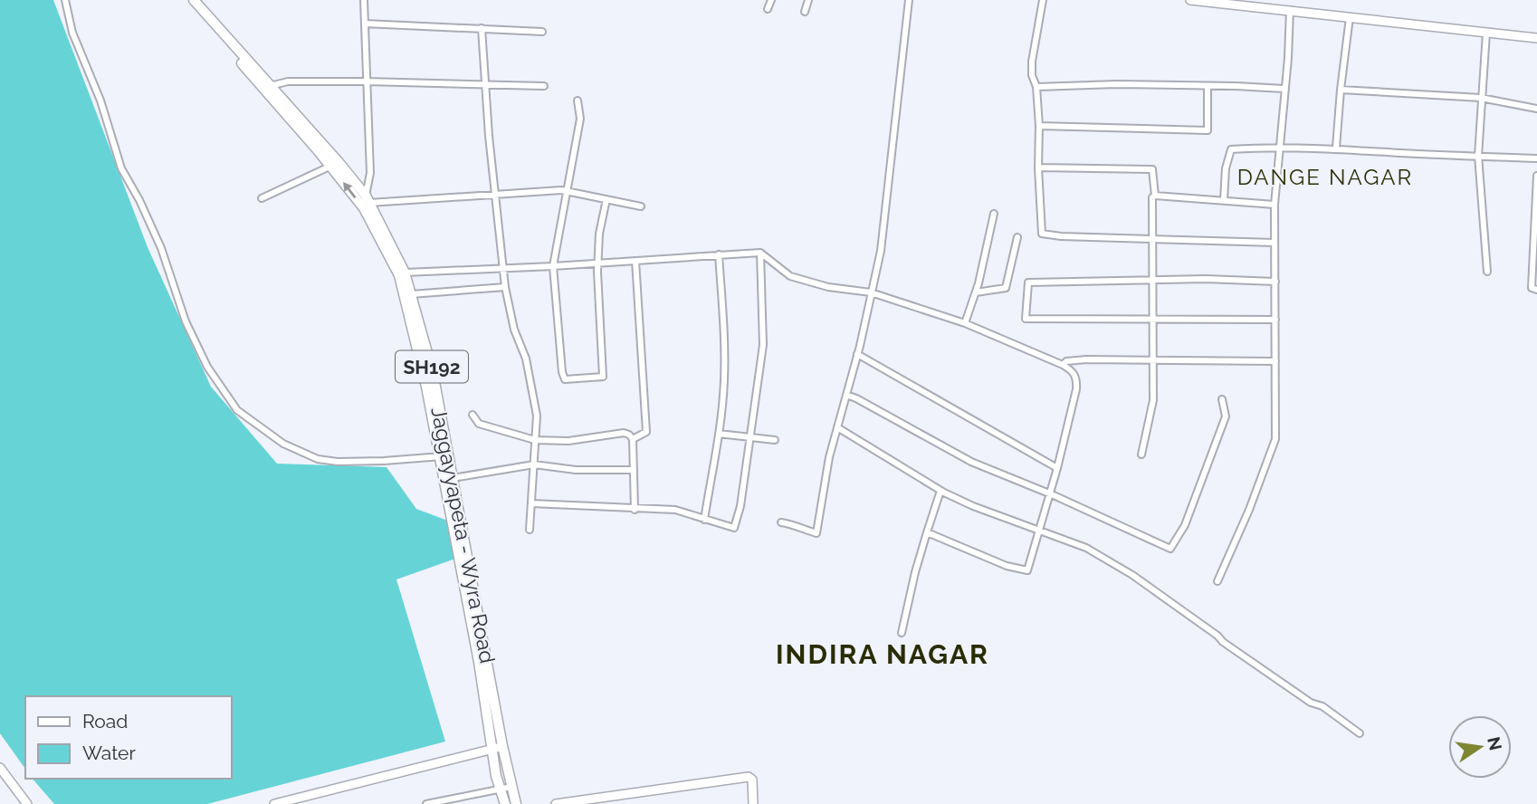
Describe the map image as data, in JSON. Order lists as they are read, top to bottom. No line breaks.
{"streets":{"main road":["SH192","Jaggayyapeta - Wyra Road"]},"crossings":[["SH192","Jaggayyapeta - Wyra Road"]],"districts":["DANGE NAGAR","INDIRA NAGAR"],"legend":["Road","Water"],"north":"right"}
